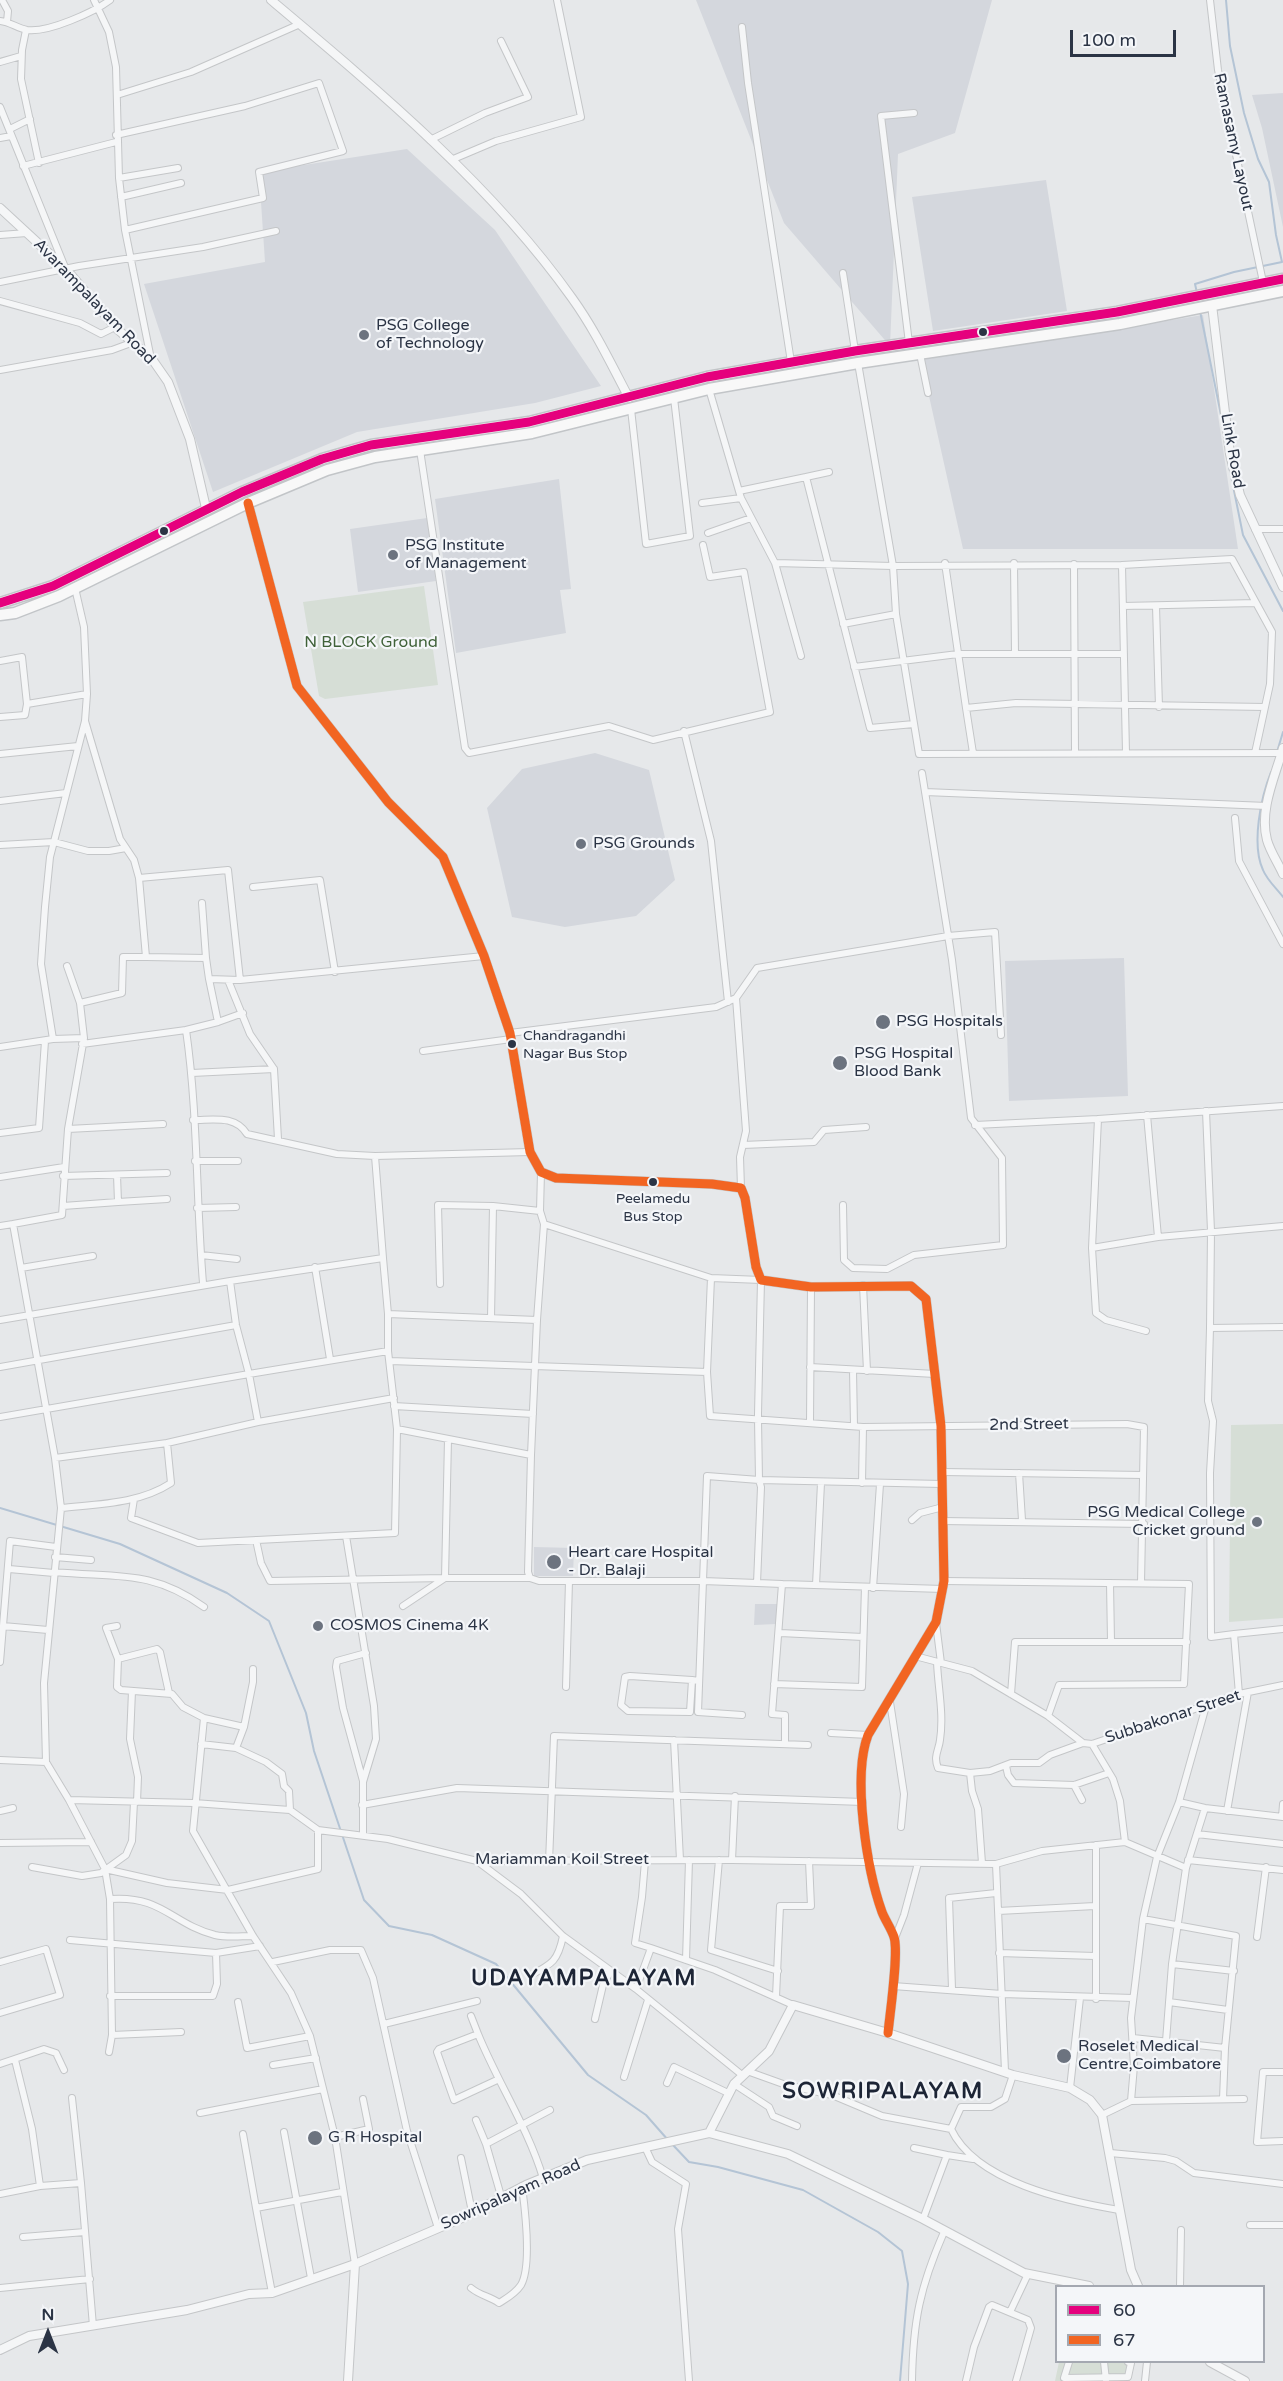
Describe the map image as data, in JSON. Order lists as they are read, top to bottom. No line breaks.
{"streets":{"street":["Ramasamy Layout","Avarampalayam Road","Link Road","2nd Street","Subbakonar Street","Mariamman Koil Street","Sowripalayam Road"]},"districts":["UDAYAMPALAYAM","SOWRIPALAYAM"],"parks":["N BLOCK Ground"],"places":["PSG College of Technology","PSG Institute of Management","PSG Grounds","PSG Hospitals","Chandragandhi Nagar Bus Stop","PSG Hospital Blood Bank","Peelamedu Bus Stop","PSG Medical College Cricket ground","Heart care Hospital - Dr. Balaji","COSMOS Cinema 4K","Roselet Medical Centre,Coimbatore","G R Hospital"],"lines":["transit line 60","transit line 67"],"legend":["60","67"],"scale_bar":"100 m","north":"top"}
